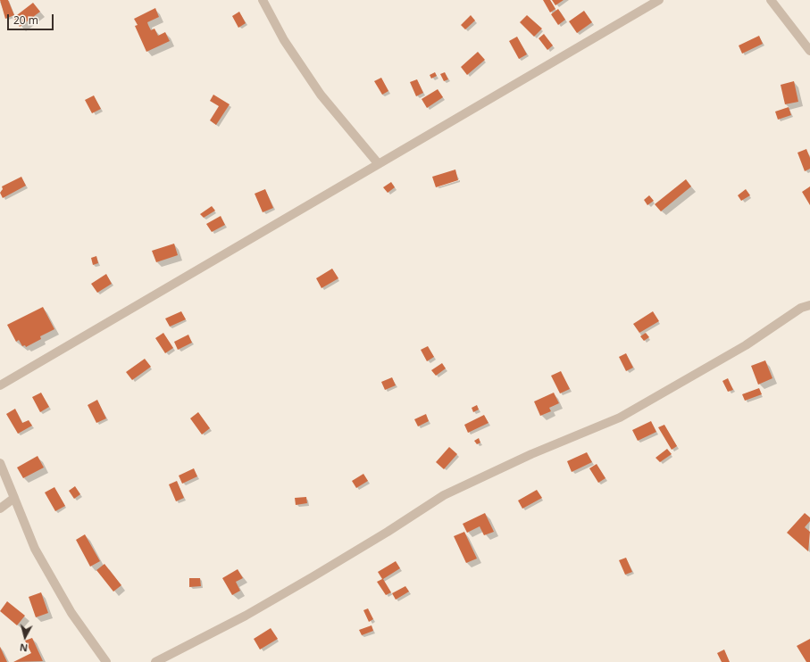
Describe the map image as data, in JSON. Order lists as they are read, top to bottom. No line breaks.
{"scale_bar":"20 m","north":"bottom"}
